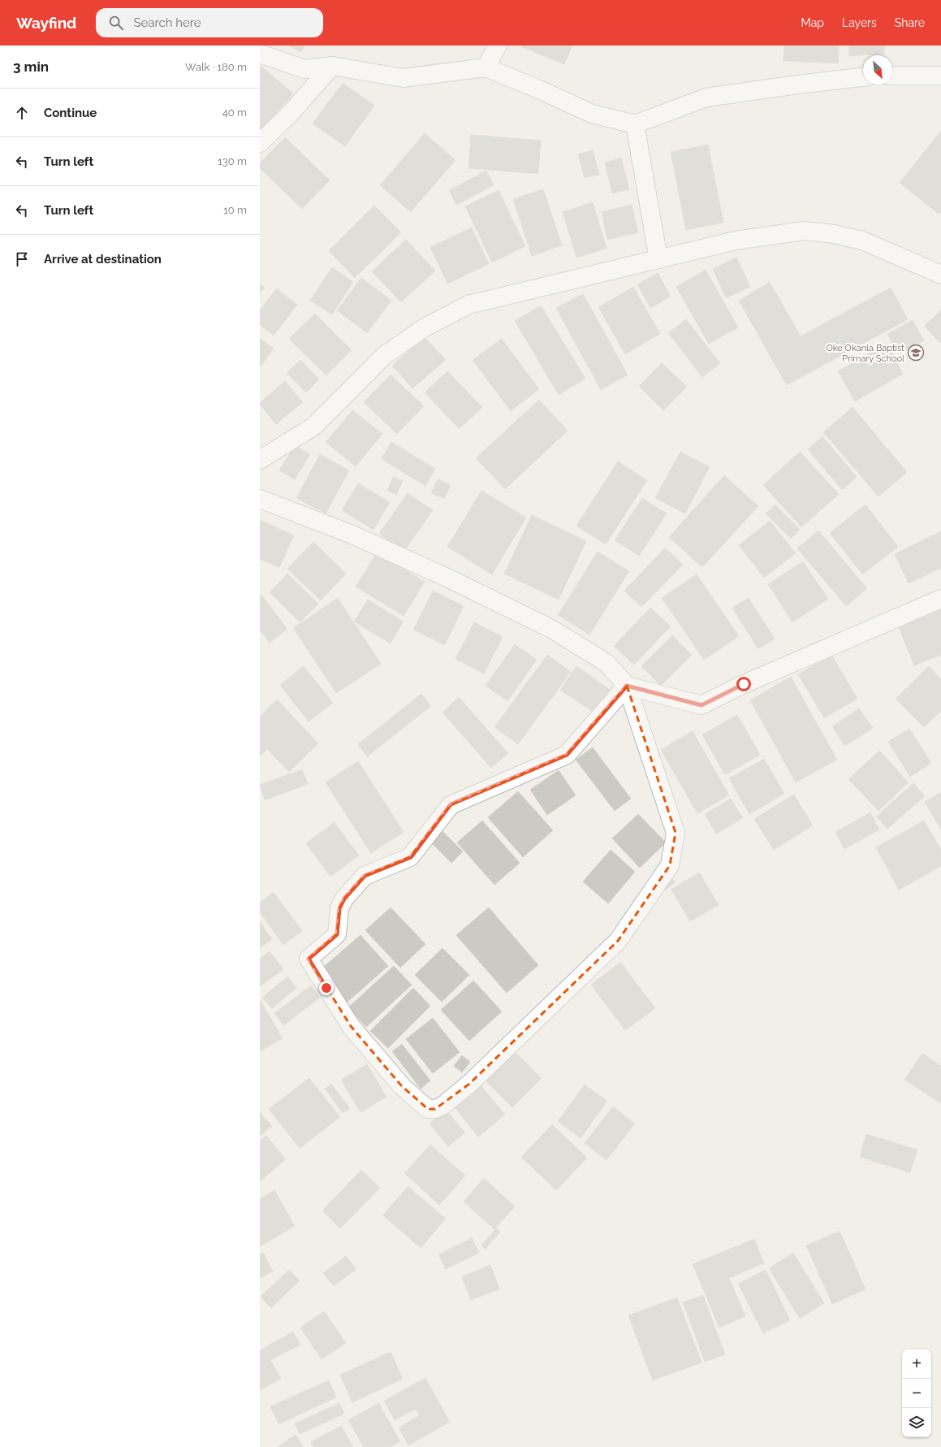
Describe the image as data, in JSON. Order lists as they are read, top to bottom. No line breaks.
{"places":{"school or university":["Oke Okanla Baptist Primary School"]},"north":"bottom right","page":{"header":"Wayfind","search":"Search here","nav":["Map","Layers","Share"],"heading":["3 min","Walk · 180 m"],"list":[["Continue","40 m"],["Turn left","130 m"],["Turn left","10 m"],"Arrive at destination"],"map_buttons":["+","−"]}}
